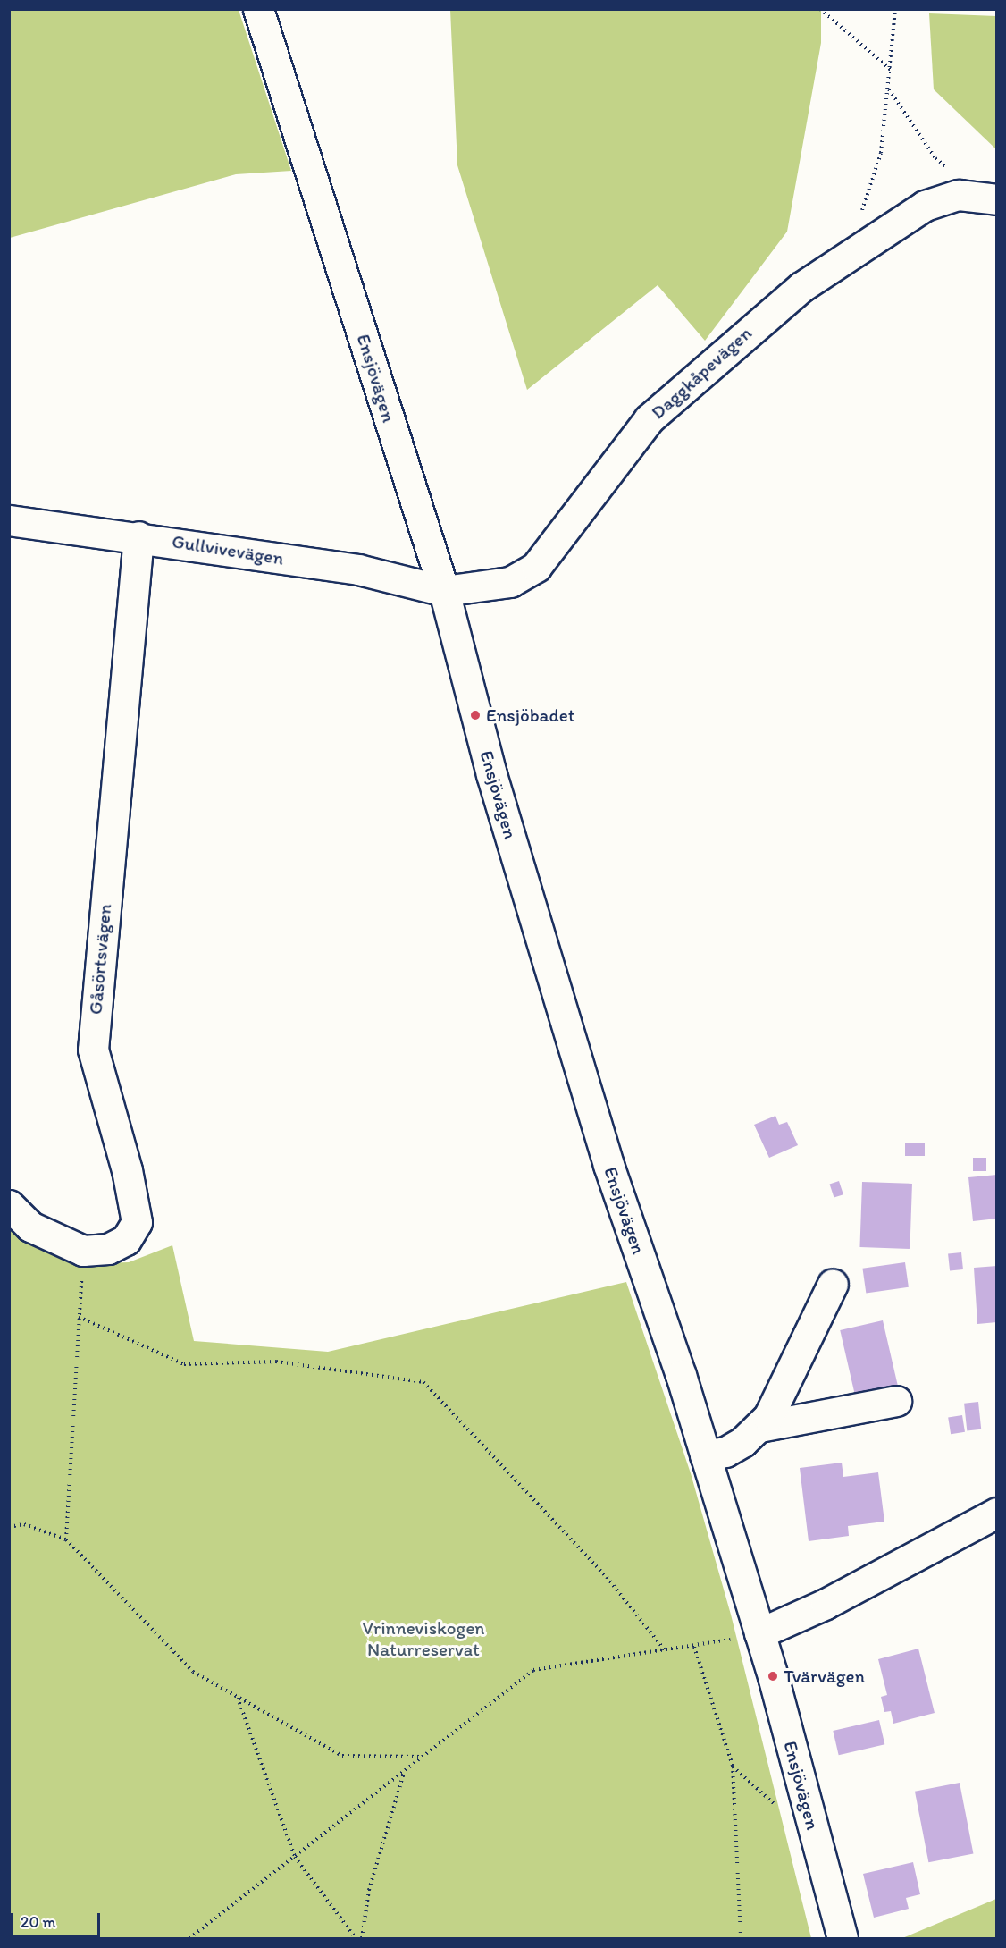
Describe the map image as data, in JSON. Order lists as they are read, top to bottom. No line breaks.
{"streets":{"street":["Daggkåpevägen","Ensjövägen","Gullvivevägen","Gåsörtsvägen"]},"crossings":[["Daggkåpevägen","Ensjövägen"],["Daggkåpevägen","Gullvivevägen"],["Ensjövägen","Gullvivevägen"],["Gullvivevägen","Gåsörtsvägen"]],"parks":["Vrinneviskogen Naturreservat"],"places":["Ensjöbadet","Tvärvägen"],"scale_bar":"20 m"}
